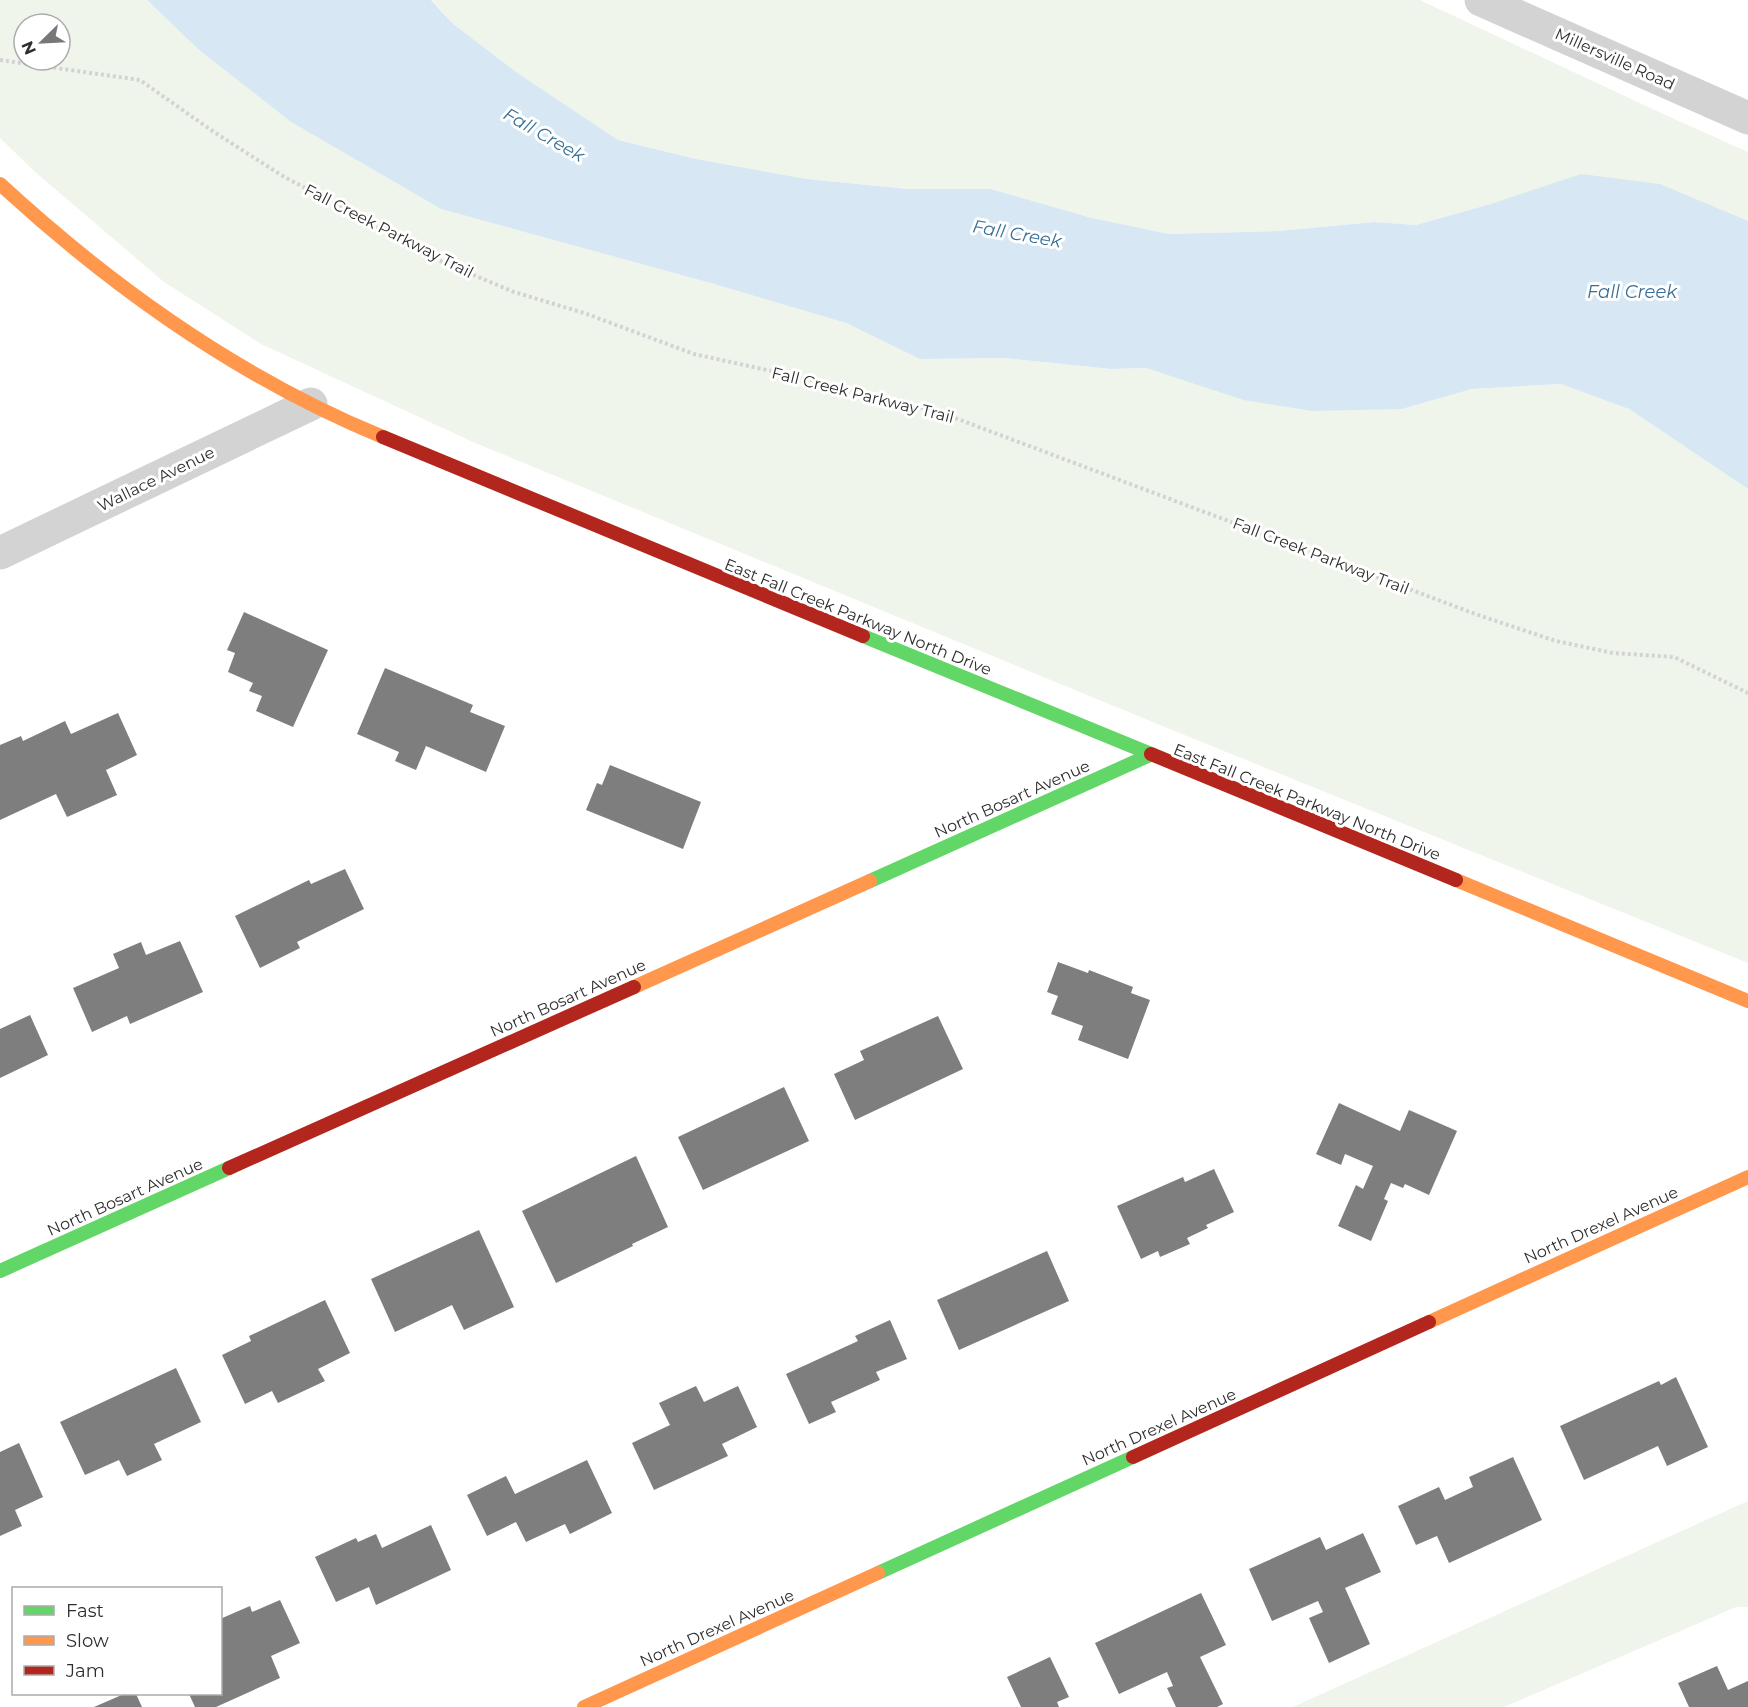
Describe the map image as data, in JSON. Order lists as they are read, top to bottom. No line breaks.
{"streets":{"street":["Millersville Road","Wallace Avenue","East Fall Creek Parkway North Drive","North Bosart Avenue","North Drexel Avenue"],"path":["Fall Creek Parkway Trail"]},"crossings":[["Wallace Avenue","East Fall Creek Parkway North Drive"],["East Fall Creek Parkway North Drive","North Bosart Avenue"]],"water":["Fall Creek"],"legend":["Fast","Slow","Jam"],"north":"bottom left"}
